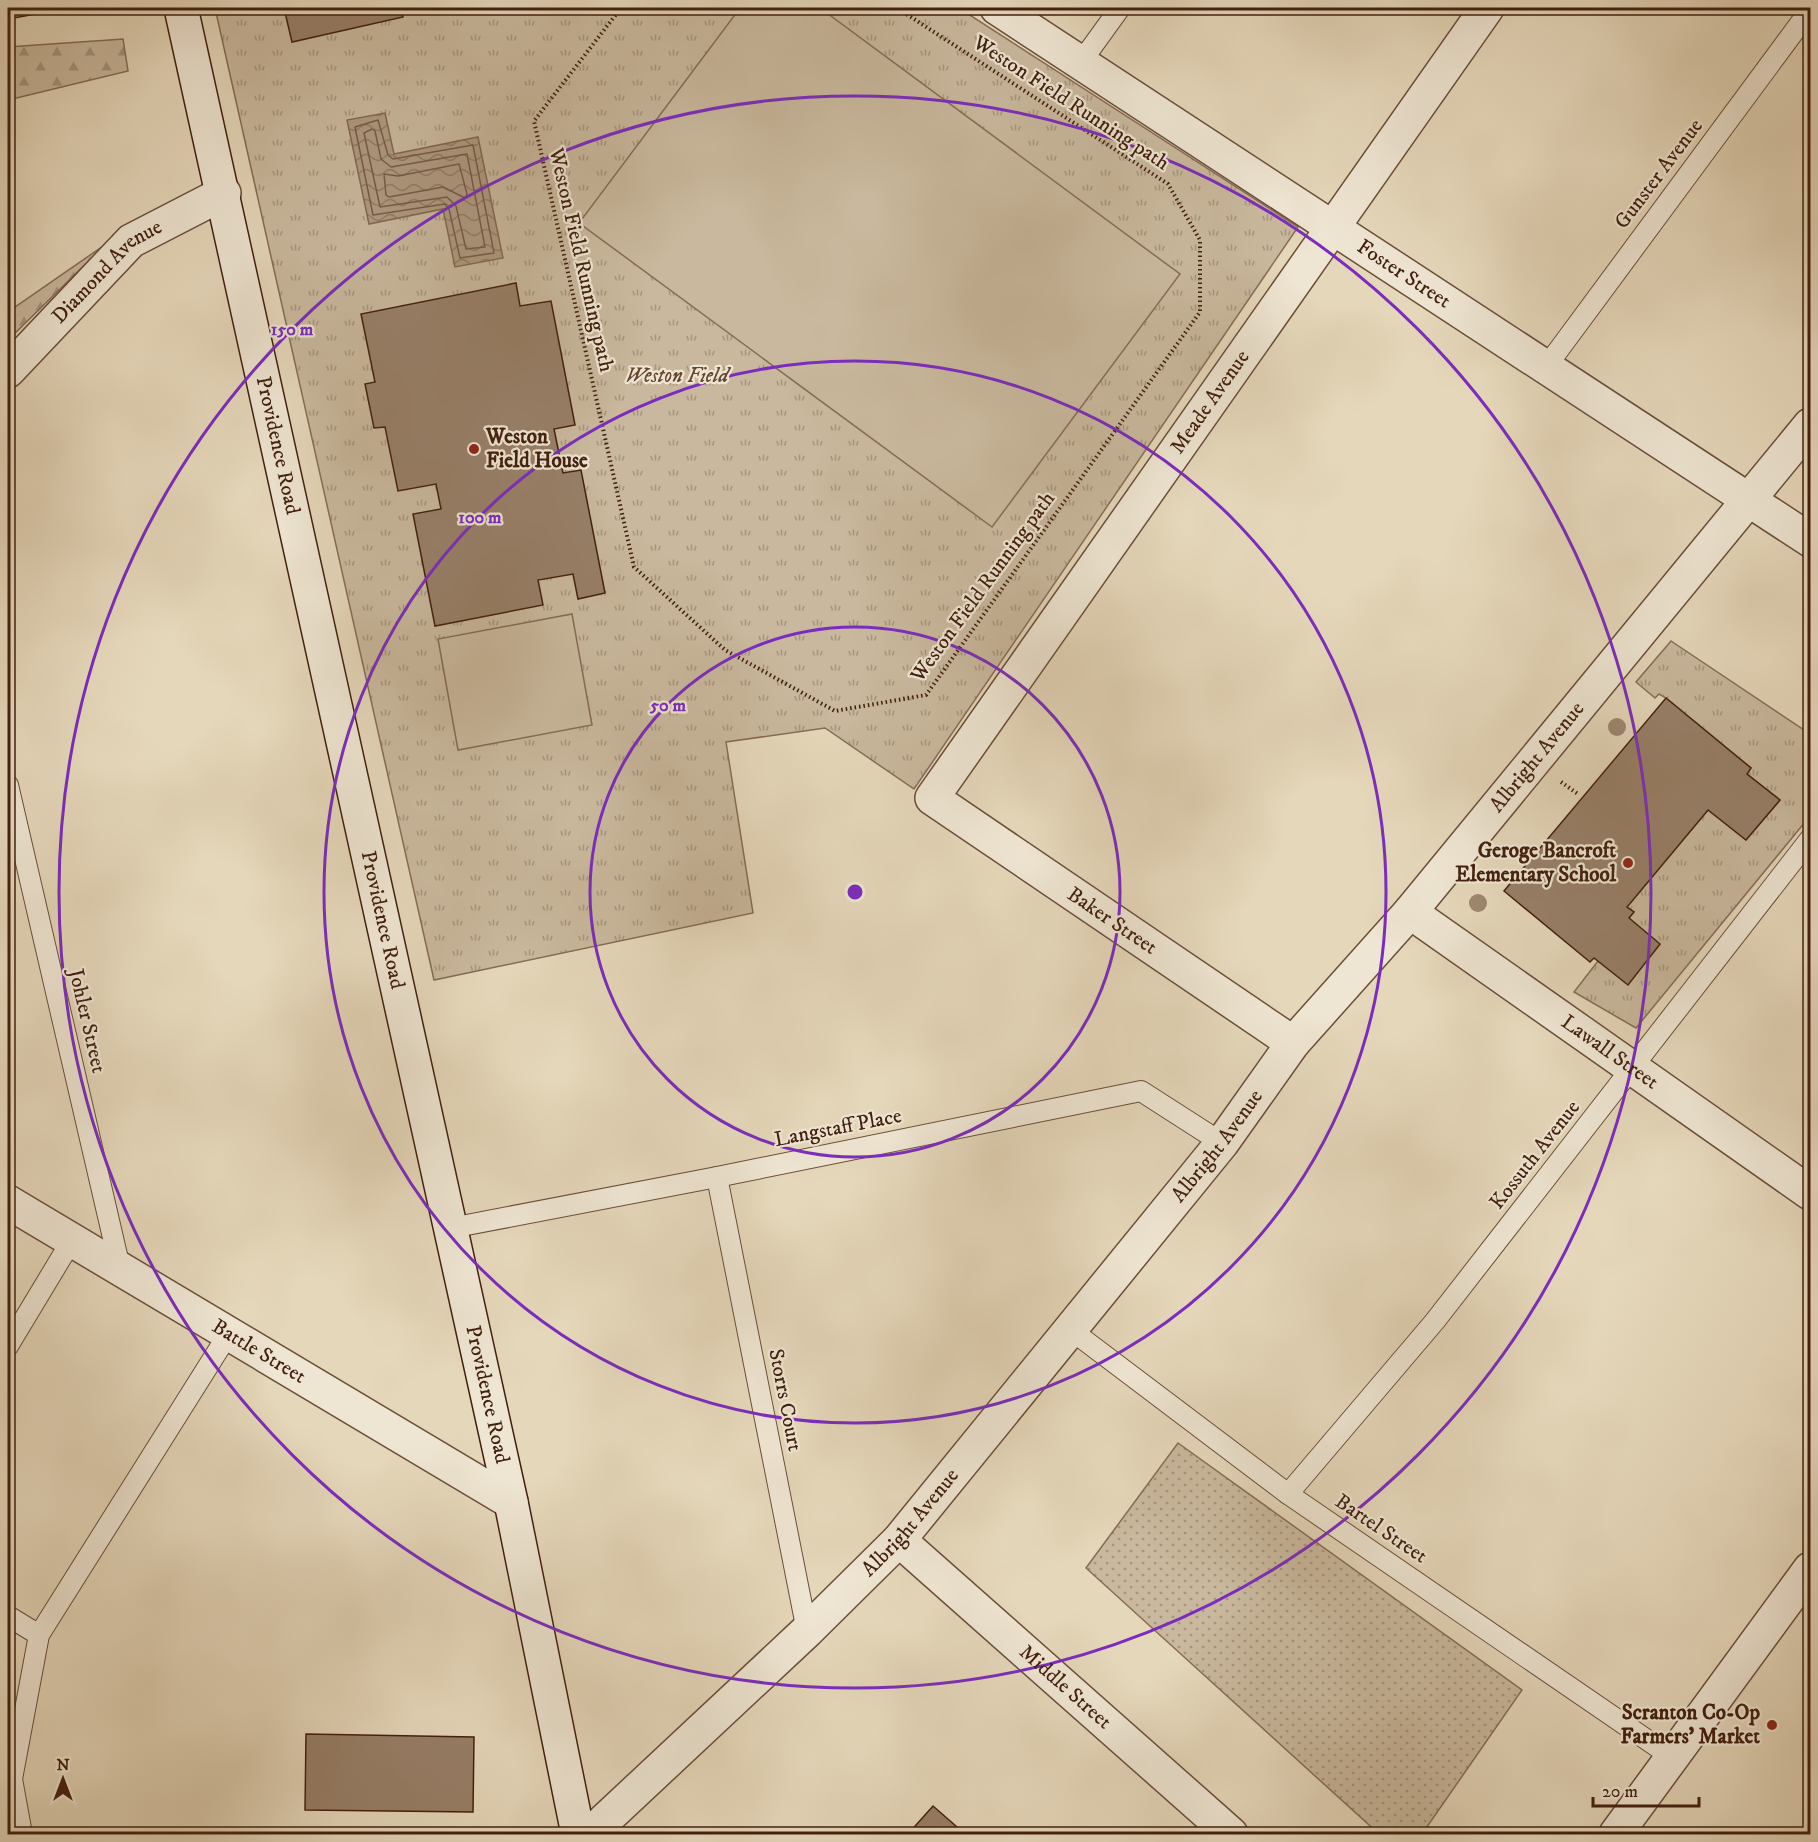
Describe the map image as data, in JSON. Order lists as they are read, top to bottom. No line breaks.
{"streets":{"street":["Diamond Avenue","Foster Street","Meade Avenue","Providence Road","Albright Avenue","Baker Street","Lawall Street","Battle Street","Middle Street"],"lane":["Gunster Avenue","Johler Street","Langstaff Place","Kossuth Avenue","Storrs Court","Bartel Street"],"path":["Weston Field Running path"]},"crossings":[["Gunster Avenue","Foster Street"],["Diamond Avenue","Providence Road"],["Foster Street","Meade Avenue"],["Foster Street","Albright Avenue"],["Meade Avenue","Baker Street"],["Providence Road","Langstaff Place"],["Providence Road","Battle Street"],["Albright Avenue","Baker Street"],["Albright Avenue","Lawall Street"],["Albright Avenue","Langstaff Place"],["Albright Avenue","Storrs Court"],["Albright Avenue","Bartel Street"],["Albright Avenue","Middle Street"],["Johler Street","Battle Street"],["Lawall Street","Kossuth Avenue"],["Langstaff Place","Storrs Court"],["Kossuth Avenue","Bartel Street"]],"parks":["Weston Field"],"places":["Weston Field House","Geroge Bancroft Elementary School","Scranton Co-Op Farmers' Market"],"scale_bar":"20 m","north":"top","rings":["150 m","100 m","50 m"]}
